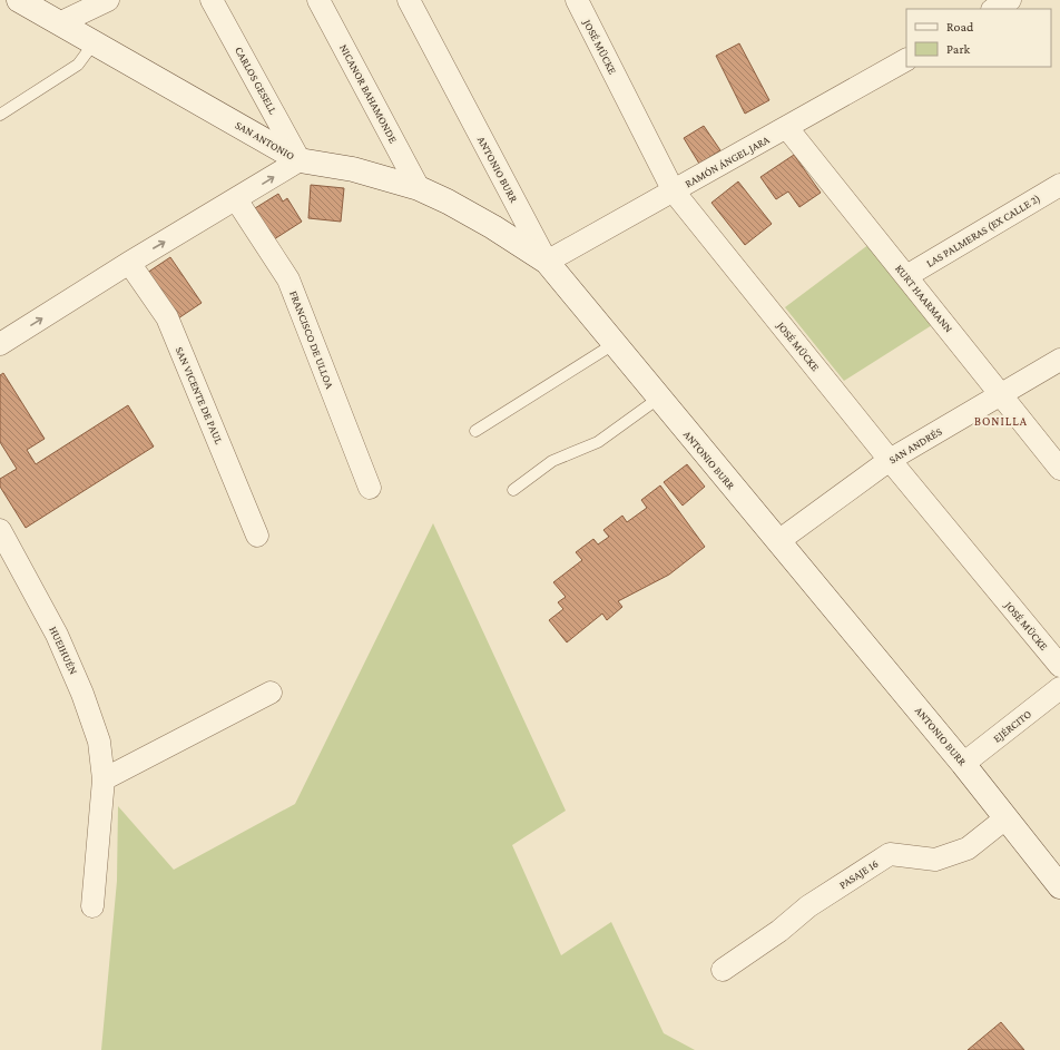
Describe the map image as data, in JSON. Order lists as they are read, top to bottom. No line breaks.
{"streets":{"street":["JOSÉ MÜCKE","CARLOS GESELL","NICANOR BAHAMONDE","SAN ANTONIO","RAMÓN ÁNGEL JARA","ANTONIO BURR","LAS PALMERAS (EX CALLE 2)","KURT HAARMANN","FRANCISCO DE ULLOA","SAN VICENTE DE PAUL","SAN ANDRÉS","HUEIHUÉN","EJÉRCITO","PASAJE 16"]},"crossings":[["JOSÉ MÜCKE","RAMÓN ÁNGEL JARA"],["JOSÉ MÜCKE","SAN ANDRÉS"],["CARLOS GESELL","SAN ANTONIO"],["NICANOR BAHAMONDE","SAN ANTONIO"],["SAN ANTONIO","RAMÓN ÁNGEL JARA"],["SAN ANTONIO","ANTONIO BURR"],["RAMÓN ÁNGEL JARA","ANTONIO BURR"],["RAMÓN ÁNGEL JARA","KURT HAARMANN"],["ANTONIO BURR","SAN ANDRÉS"],["ANTONIO BURR","EJÉRCITO"],["ANTONIO BURR","PASAJE 16"],["LAS PALMERAS (EX CALLE 2)","KURT HAARMANN"],["KURT HAARMANN","SAN ANDRÉS"]],"districts":["BONILLA"],"legend":["Road","Park"]}
